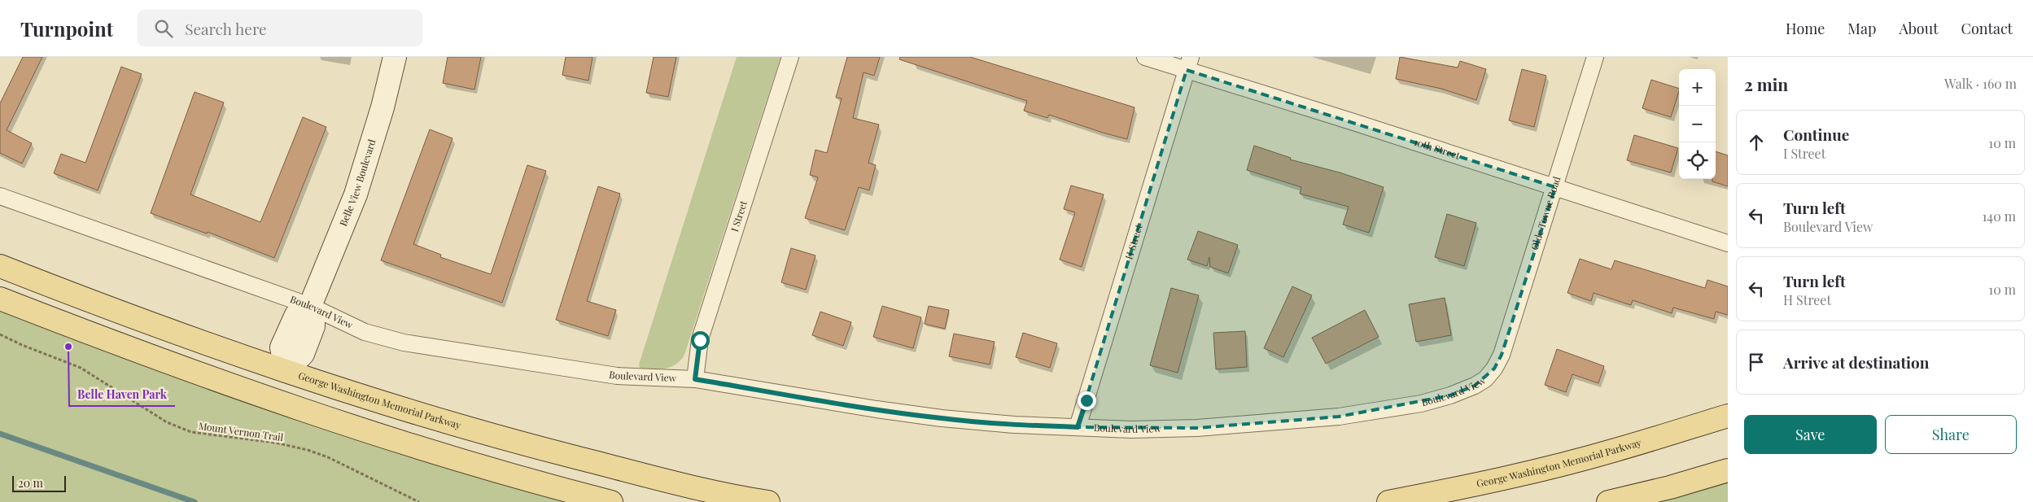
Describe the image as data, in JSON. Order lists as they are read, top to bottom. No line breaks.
{"streets":{"main road":["Belle View Boulevard","George Washington Memorial Parkway"],"street":["10th Street","Olde Towne Road","I Street","H Street","Boulevard View"],"path":["Mount Vernon Trail"]},"crossings":[["10th Street","Olde Towne Road"],["10th Street","H Street"],["Belle View Boulevard","Boulevard View"],["Olde Towne Road","Boulevard View"],["I Street","Boulevard View"],["H Street","Boulevard View"]],"places":["Belle Haven Park"],"scale_bar":"20 m","page":{"header":"Turnpoint","search":"Search here","nav":["Home","Map","About","Contact"],"heading":["2 min","Walk · 160 m"],"map_buttons":["+","−"],"list":[["Continue","I Street","10 m"],["Turn left","Boulevard View","140 m"],["Turn left","H Street","10 m"],"Arrive at destination"],"buttons":["Save","Share"],"scale":"20 m"}}
